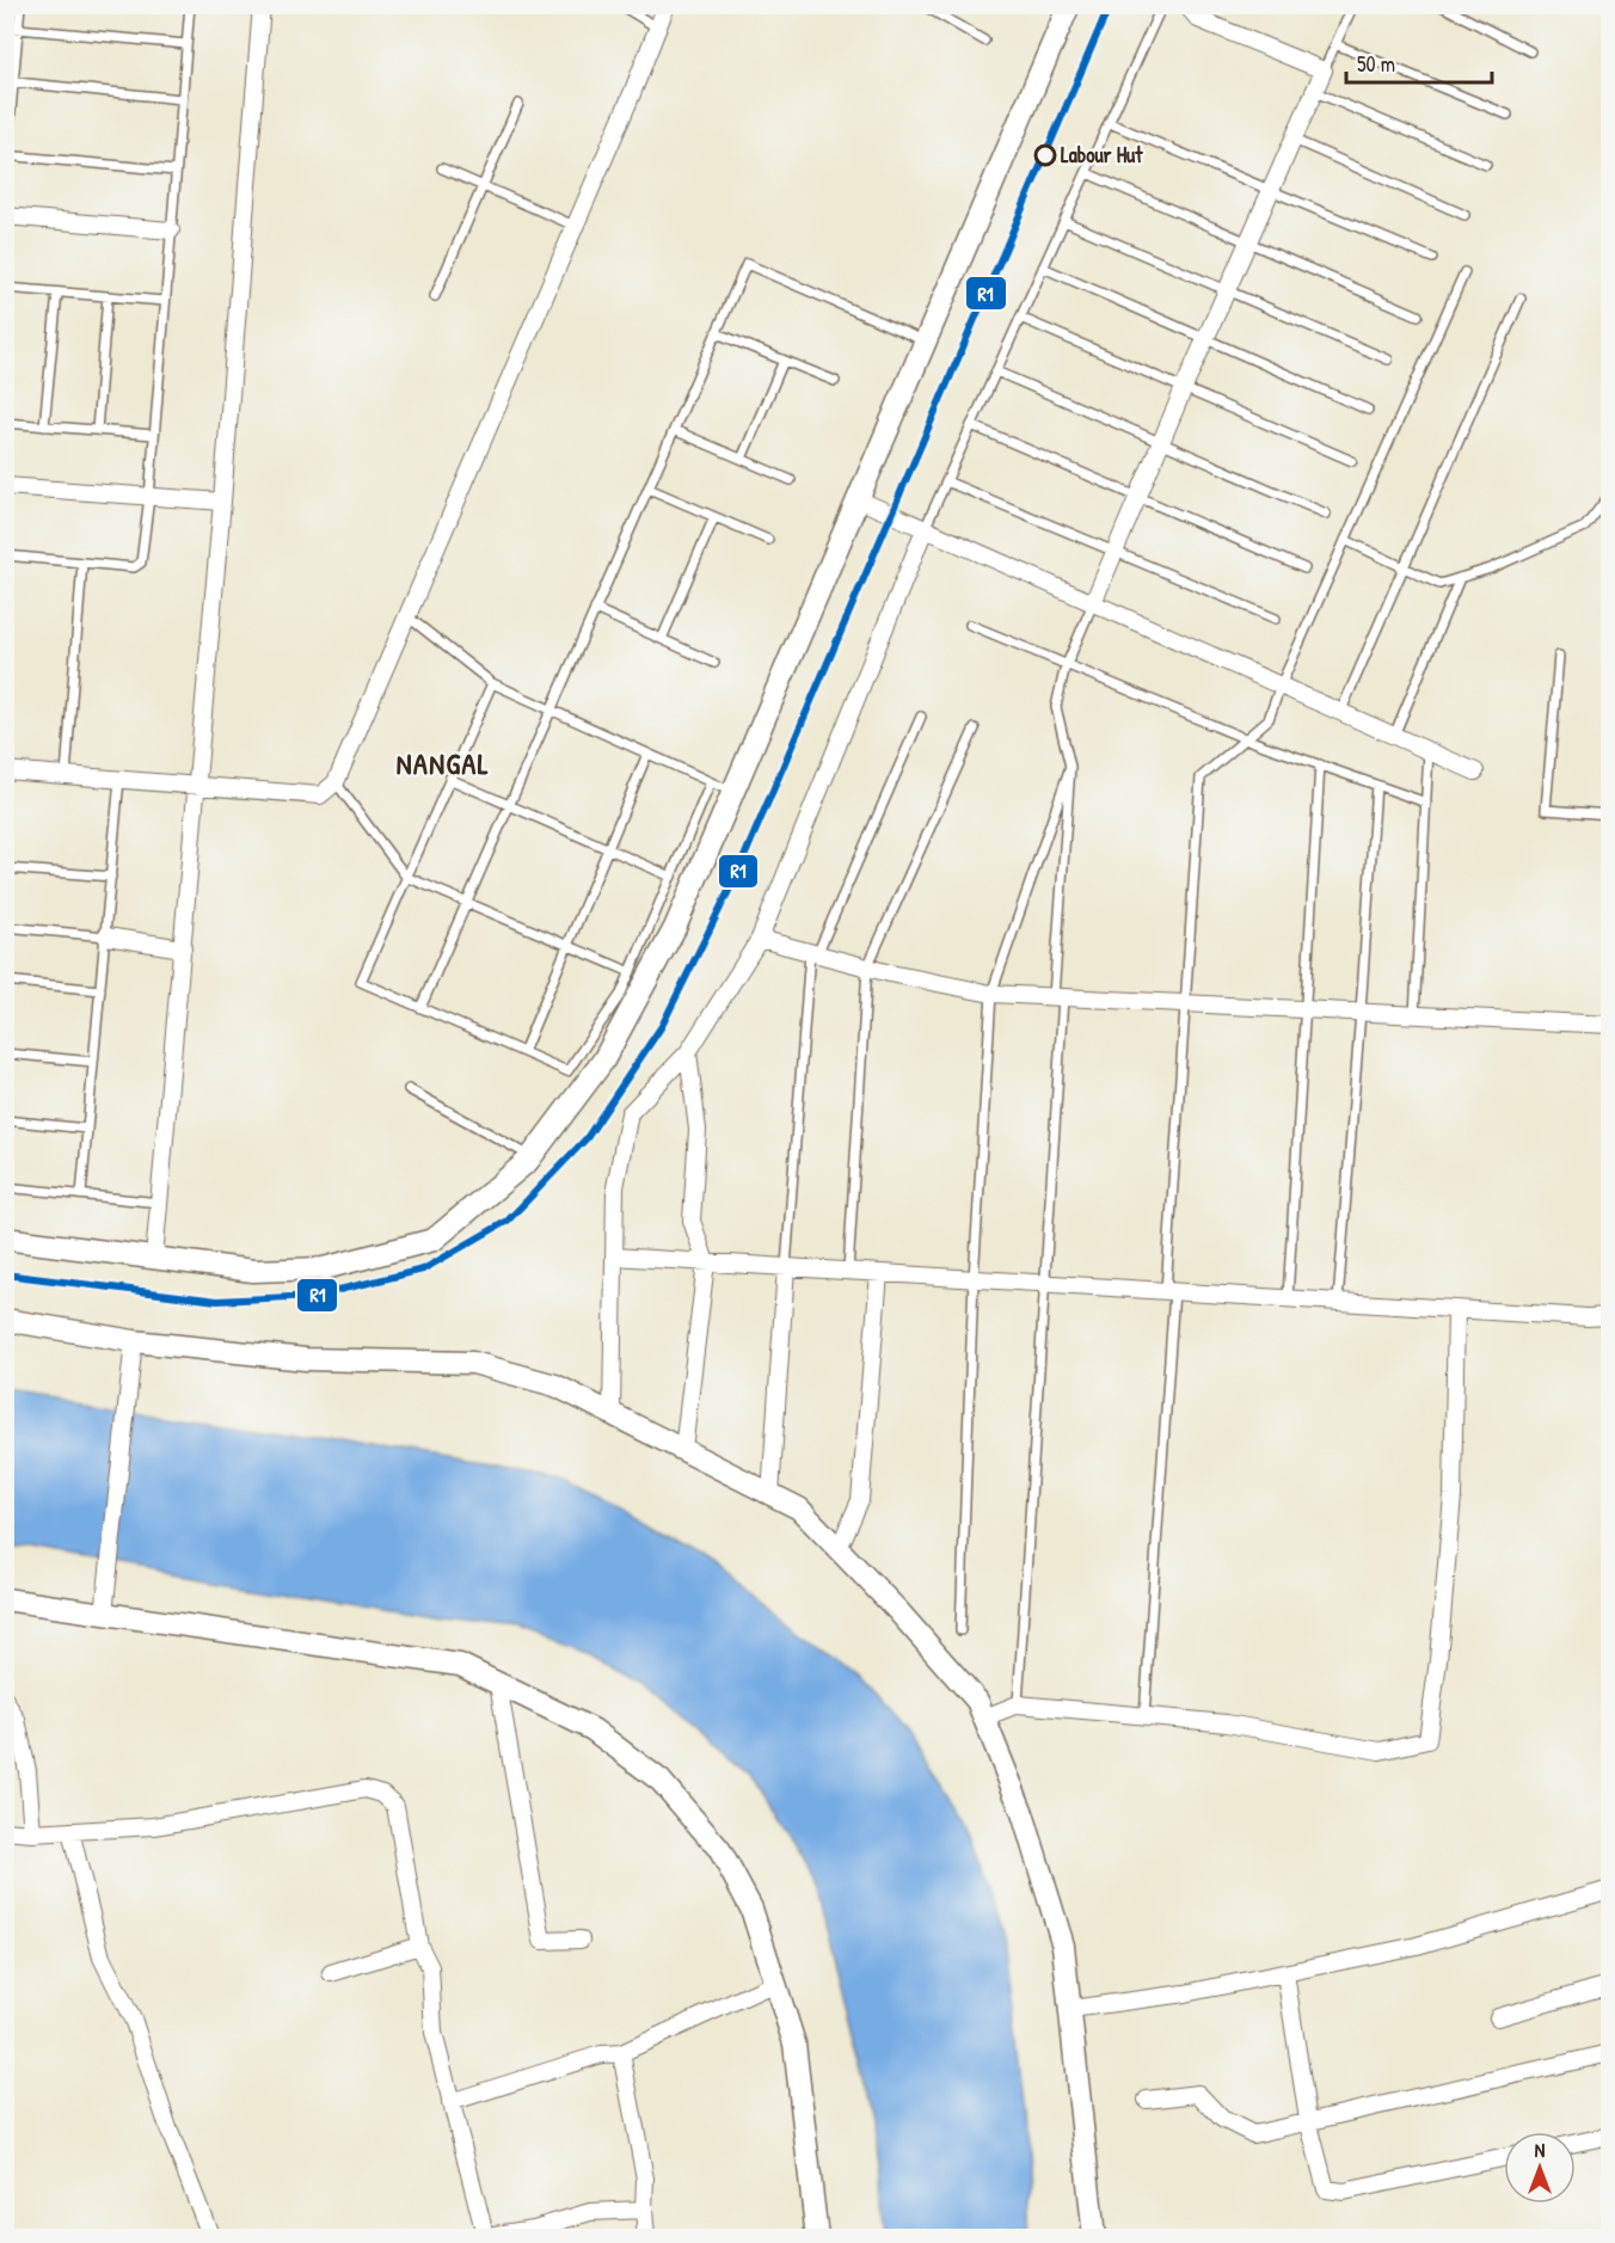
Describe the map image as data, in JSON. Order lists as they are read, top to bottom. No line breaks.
{"districts":["NANGAL"],"places":["Labour Hut"],"lines":["transit line R1"],"scale_bar":"50 m","north":"top"}
